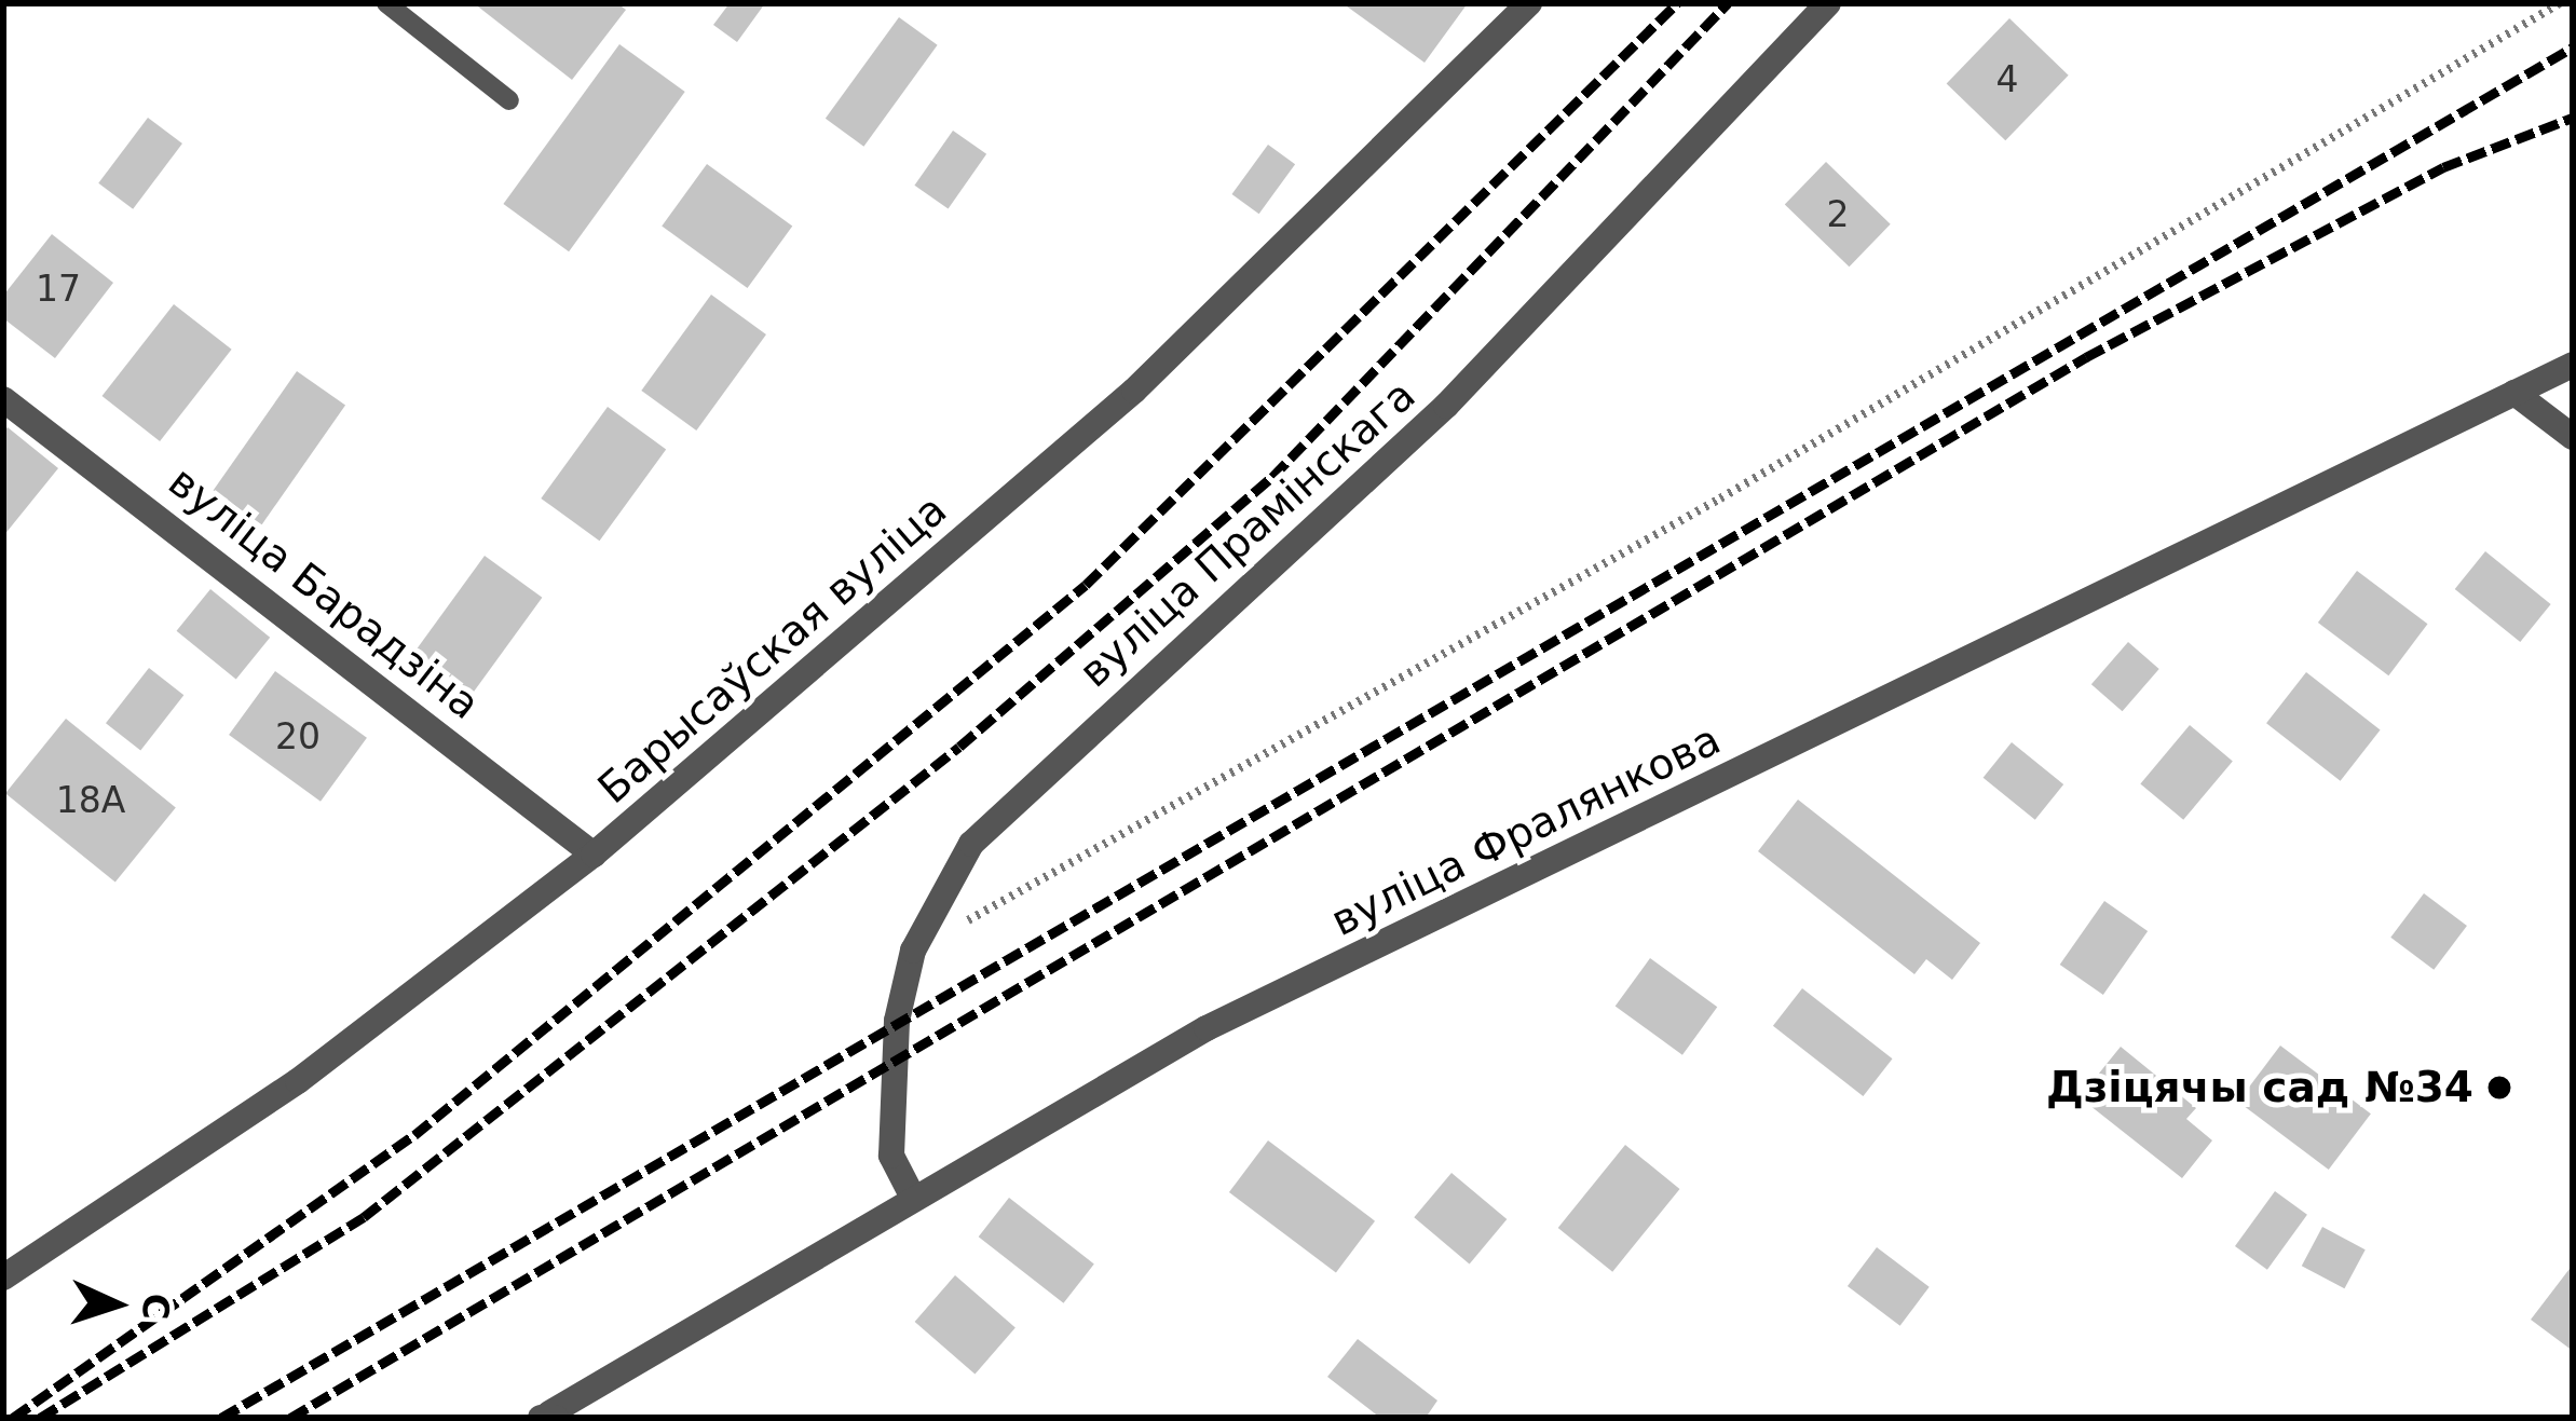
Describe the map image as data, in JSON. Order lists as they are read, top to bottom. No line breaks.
{"streets":{"street":["вуліца Прамінскага","вуліца Барадзіна","Барысаўская вуліца","вуліца Фралянкова"]},"crossings":[["вуліца Прамінскага","вуліца Фралянкова"],["вуліца Барадзіна","Барысаўская вуліца"]],"places":["Дзіцячы сад №34"],"house_numbers":["4","2","17","20","18А"],"north":"right"}
